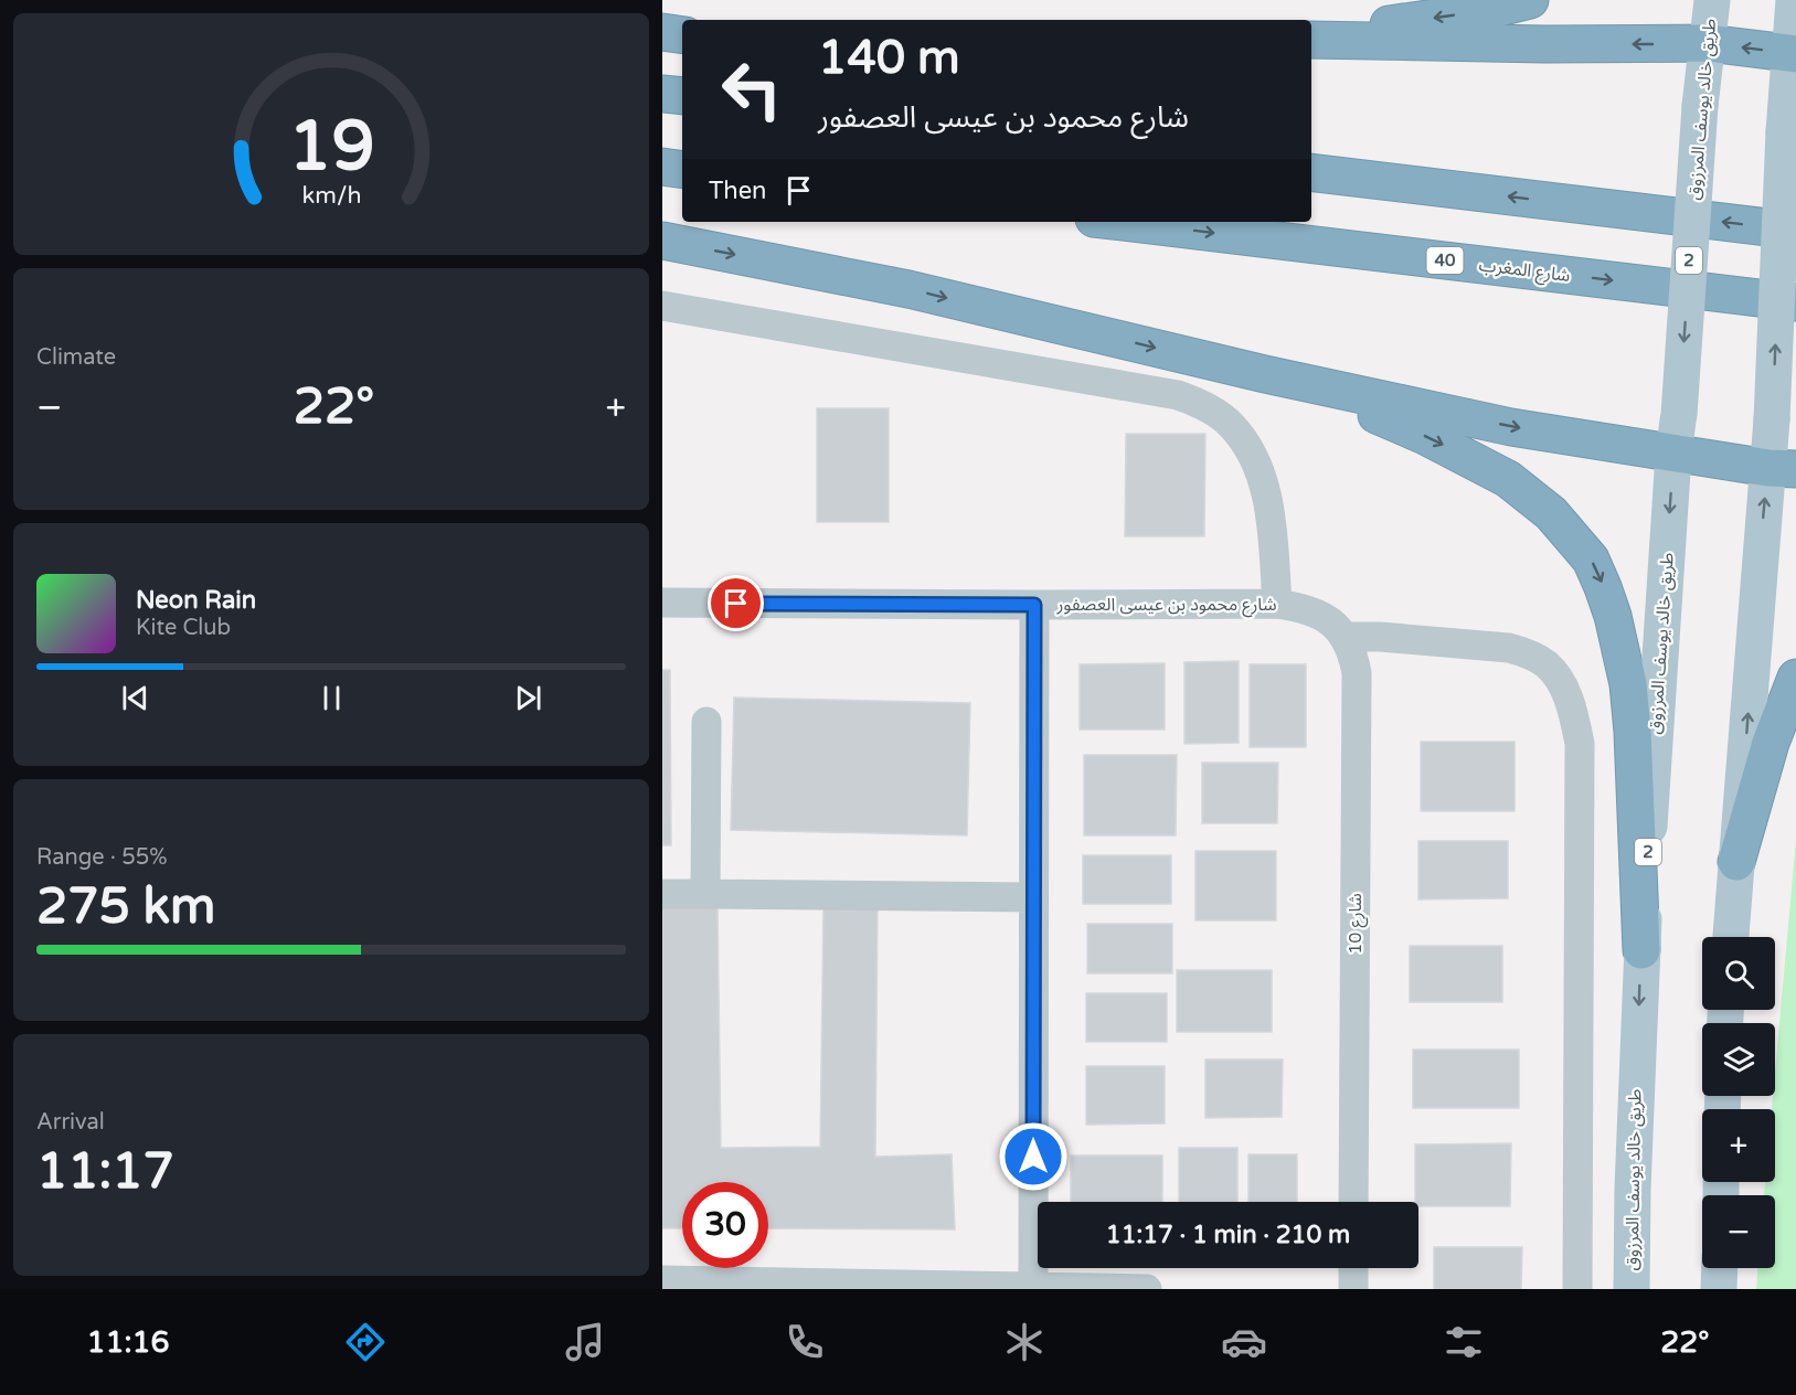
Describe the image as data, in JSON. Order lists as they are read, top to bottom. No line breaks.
{"streets":{"highway":["40","شارع المغرب"],"main road":["طريق خالد يوسف المرزوق","2"],"street":["شارع محمود بن عيسى العصفور","شارع 10"]},"crossings":[["شارع محمود بن عيسى العصفور","شارع 10"]],"page":{"turn":["140 m","شارع محمود بن عيسى العصفور"],"then":"Then","tile":["Climate",["Range · 55%","275 km"],["Arrival","11:17"]],"heat":["−","22°","+"],"song":["Neon Rain","Kite Club"],"map_buttons":["+","−"],"limit":"30","trip":"11:17 · 1 min · 210 m","tabs":["11:16","22°"],"gauge":["19","km/h"]}}
